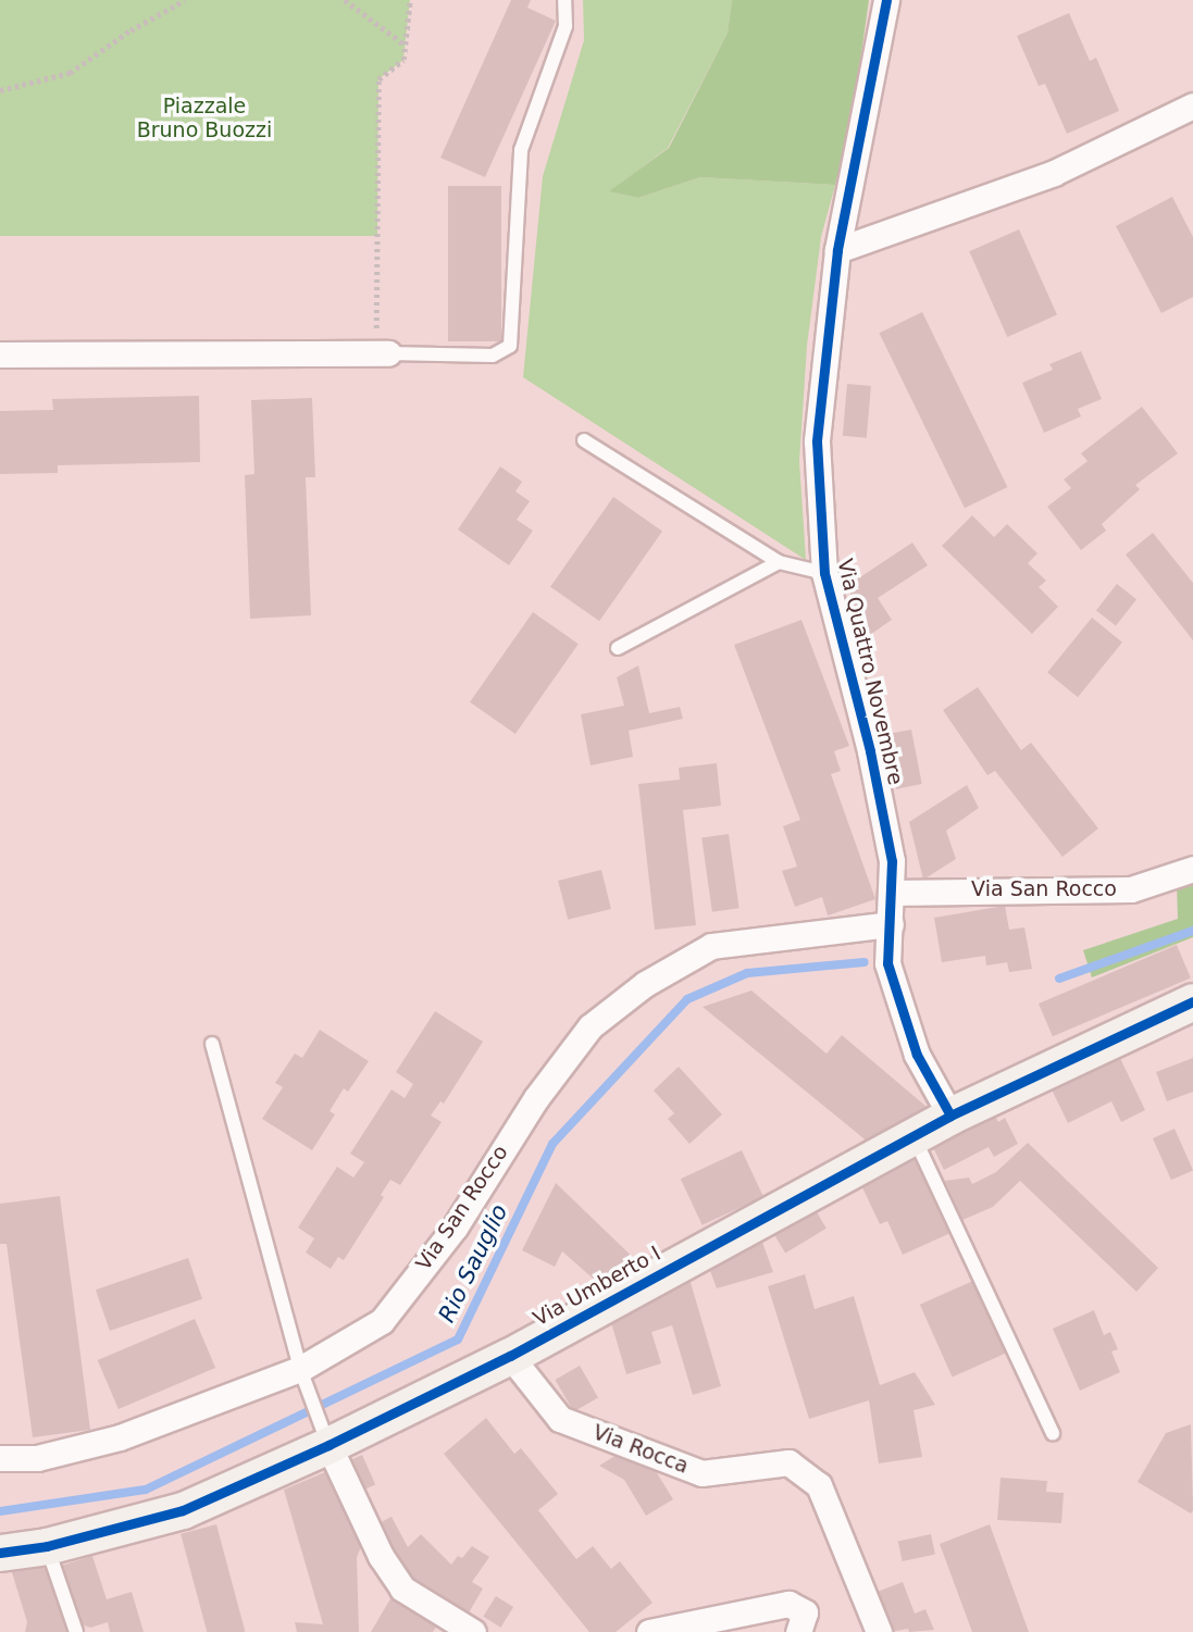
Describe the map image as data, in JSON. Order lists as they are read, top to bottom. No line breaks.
{"streets":{"street":["Via Quattro Novembre","Via San Rocco","Via Umberto I","Via Rocca"]},"crossings":[["Via Quattro Novembre","Via San Rocco"],["Via Quattro Novembre","Via Umberto I"],["Via Umberto I","Via Rocca"]],"water":["Rio Sauglio"],"parks":["Piazzale Bruno Buozzi"]}
